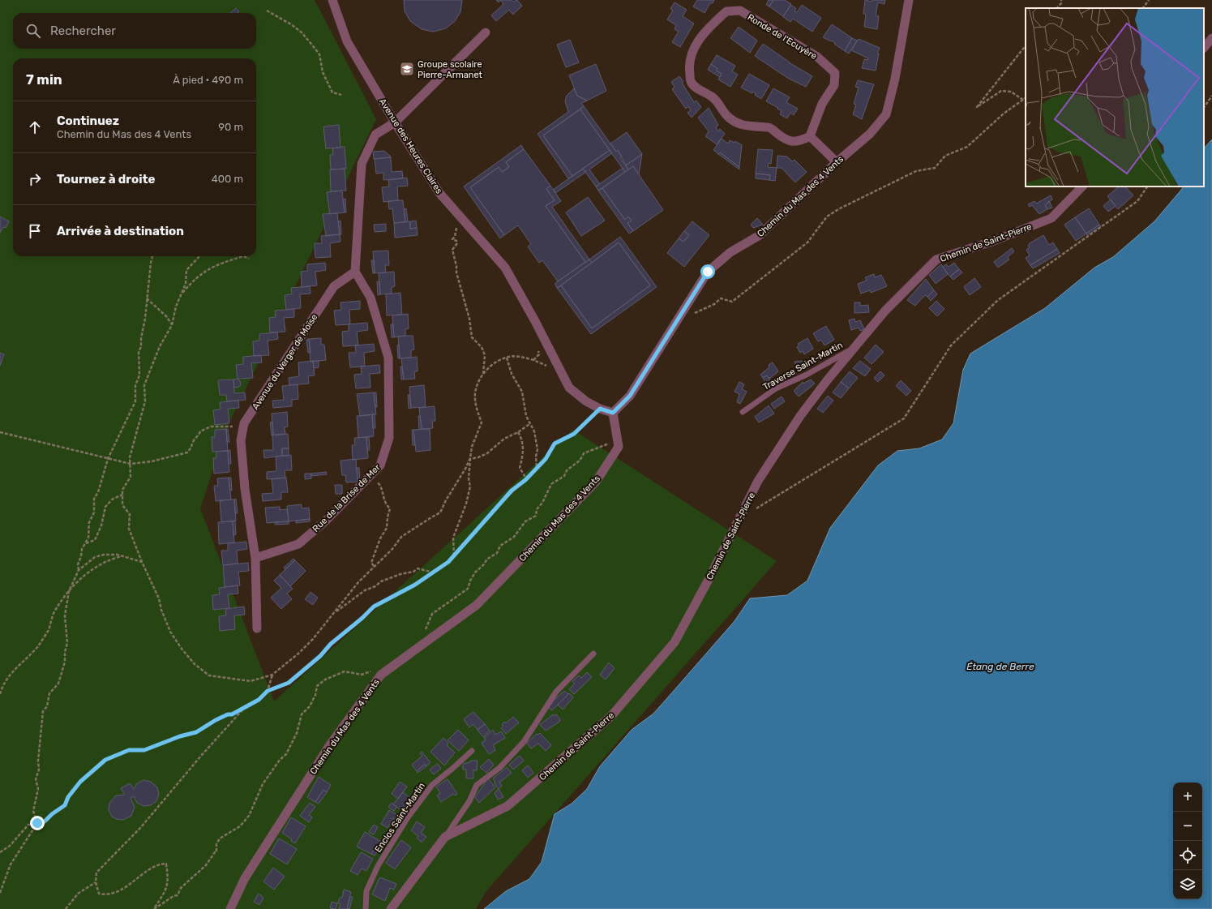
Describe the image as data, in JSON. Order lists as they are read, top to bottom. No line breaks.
{"streets":{"street":["Ronde de l'Ecuyère","Avenue des Heures Claires","Chemin du Mas des 4 Vents","Chemin de Saint-Pierre","Avenue du Verger de Moïse","Rue de la Brise de Mer"],"lane":["Traverse Saint-Martin","Enclos Saint-Martin"]},"crossings":[["Avenue des Heures Claires","Chemin du Mas des 4 Vents"],["Chemin de Saint-Pierre","Traverse Saint-Martin"],["Avenue du Verger de Moïse","Rue de la Brise de Mer"]],"water":["Étang de Berre"],"places":{"school or university":["Groupe scolaire Pierre-Armanet"]},"page":{"search":"Rechercher","heading":["7 min","À pied · 490 m"],"list":[["Continuez","Chemin du Mas des 4 Vents","90 m"],["Tournez à droite","400 m"],"Arrivée à destination"],"map_buttons":["+","−"]}}
